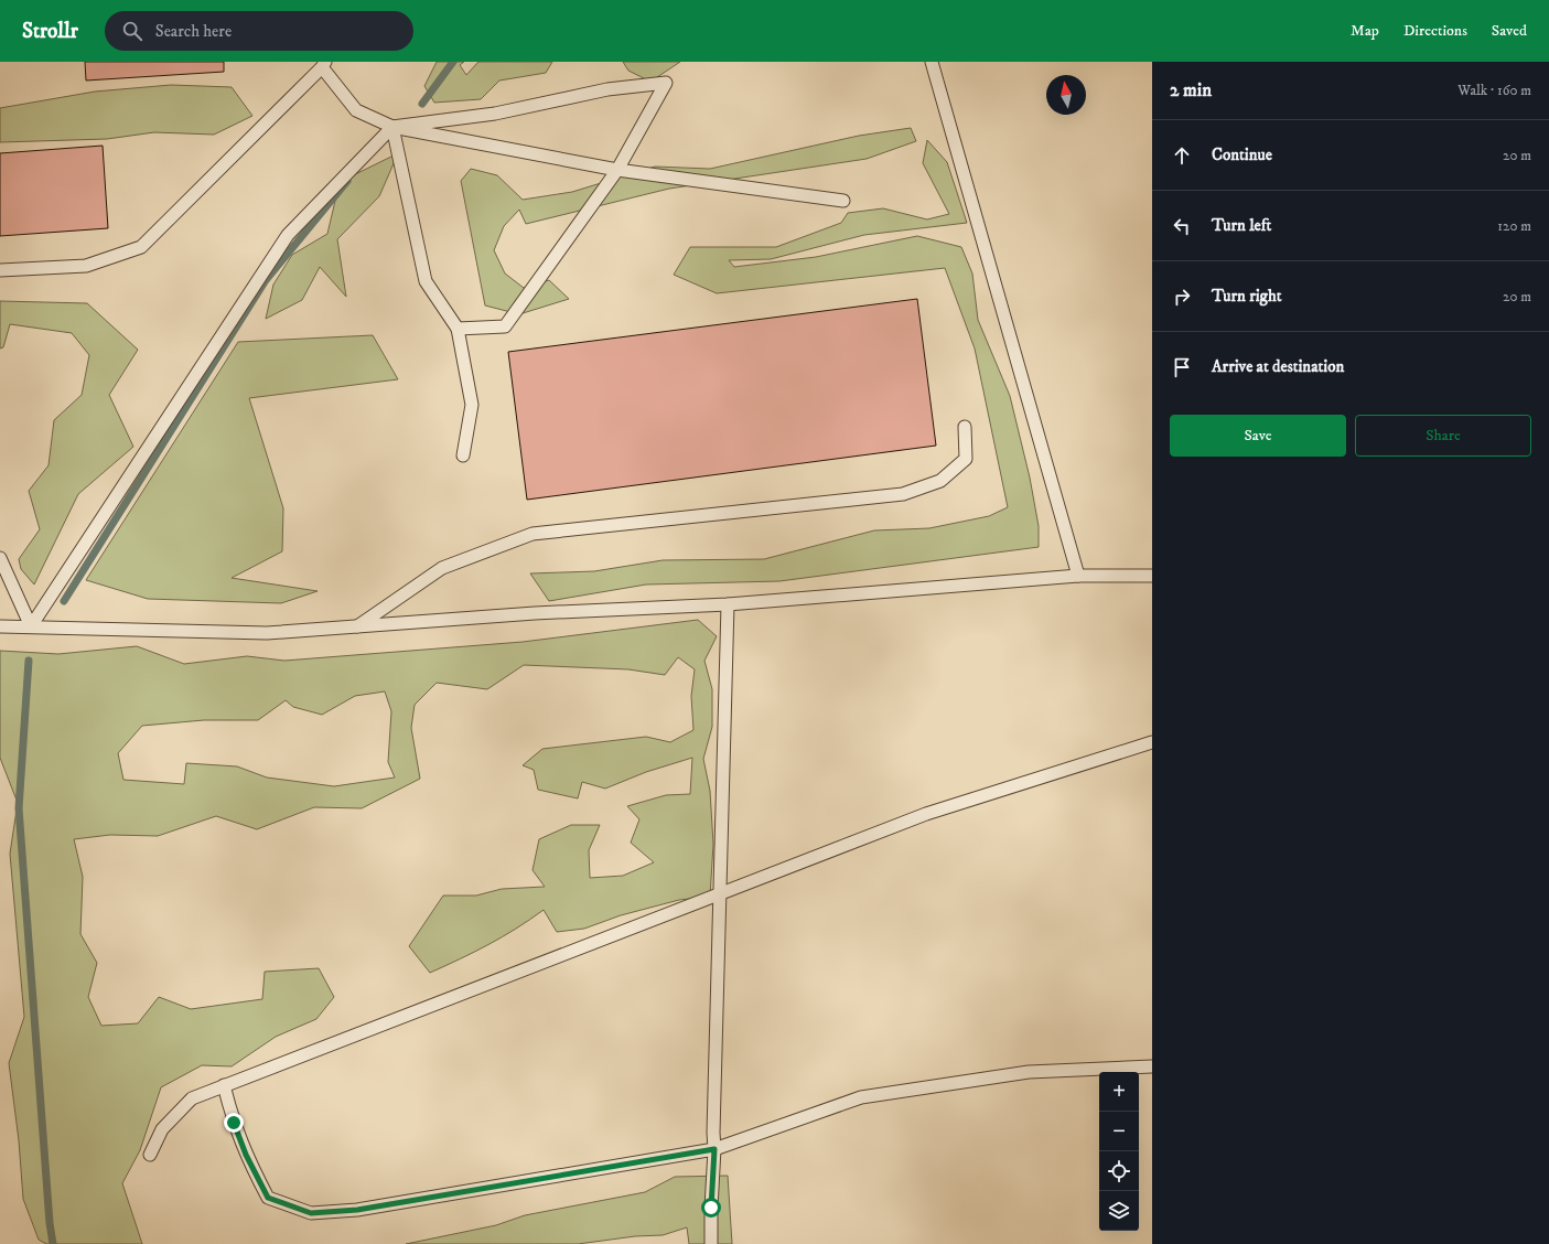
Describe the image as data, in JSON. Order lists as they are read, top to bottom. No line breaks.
{"north":"top","page":{"header":"Strollr","search":"Search here","nav":["Map","Directions","Saved"],"heading":["2 min","Walk · 160 m"],"list":[["Continue","20 m"],["Turn left","120 m"],["Turn right","20 m"],"Arrive at destination"],"buttons":["Save","Share"],"map_buttons":["+","−"]}}
